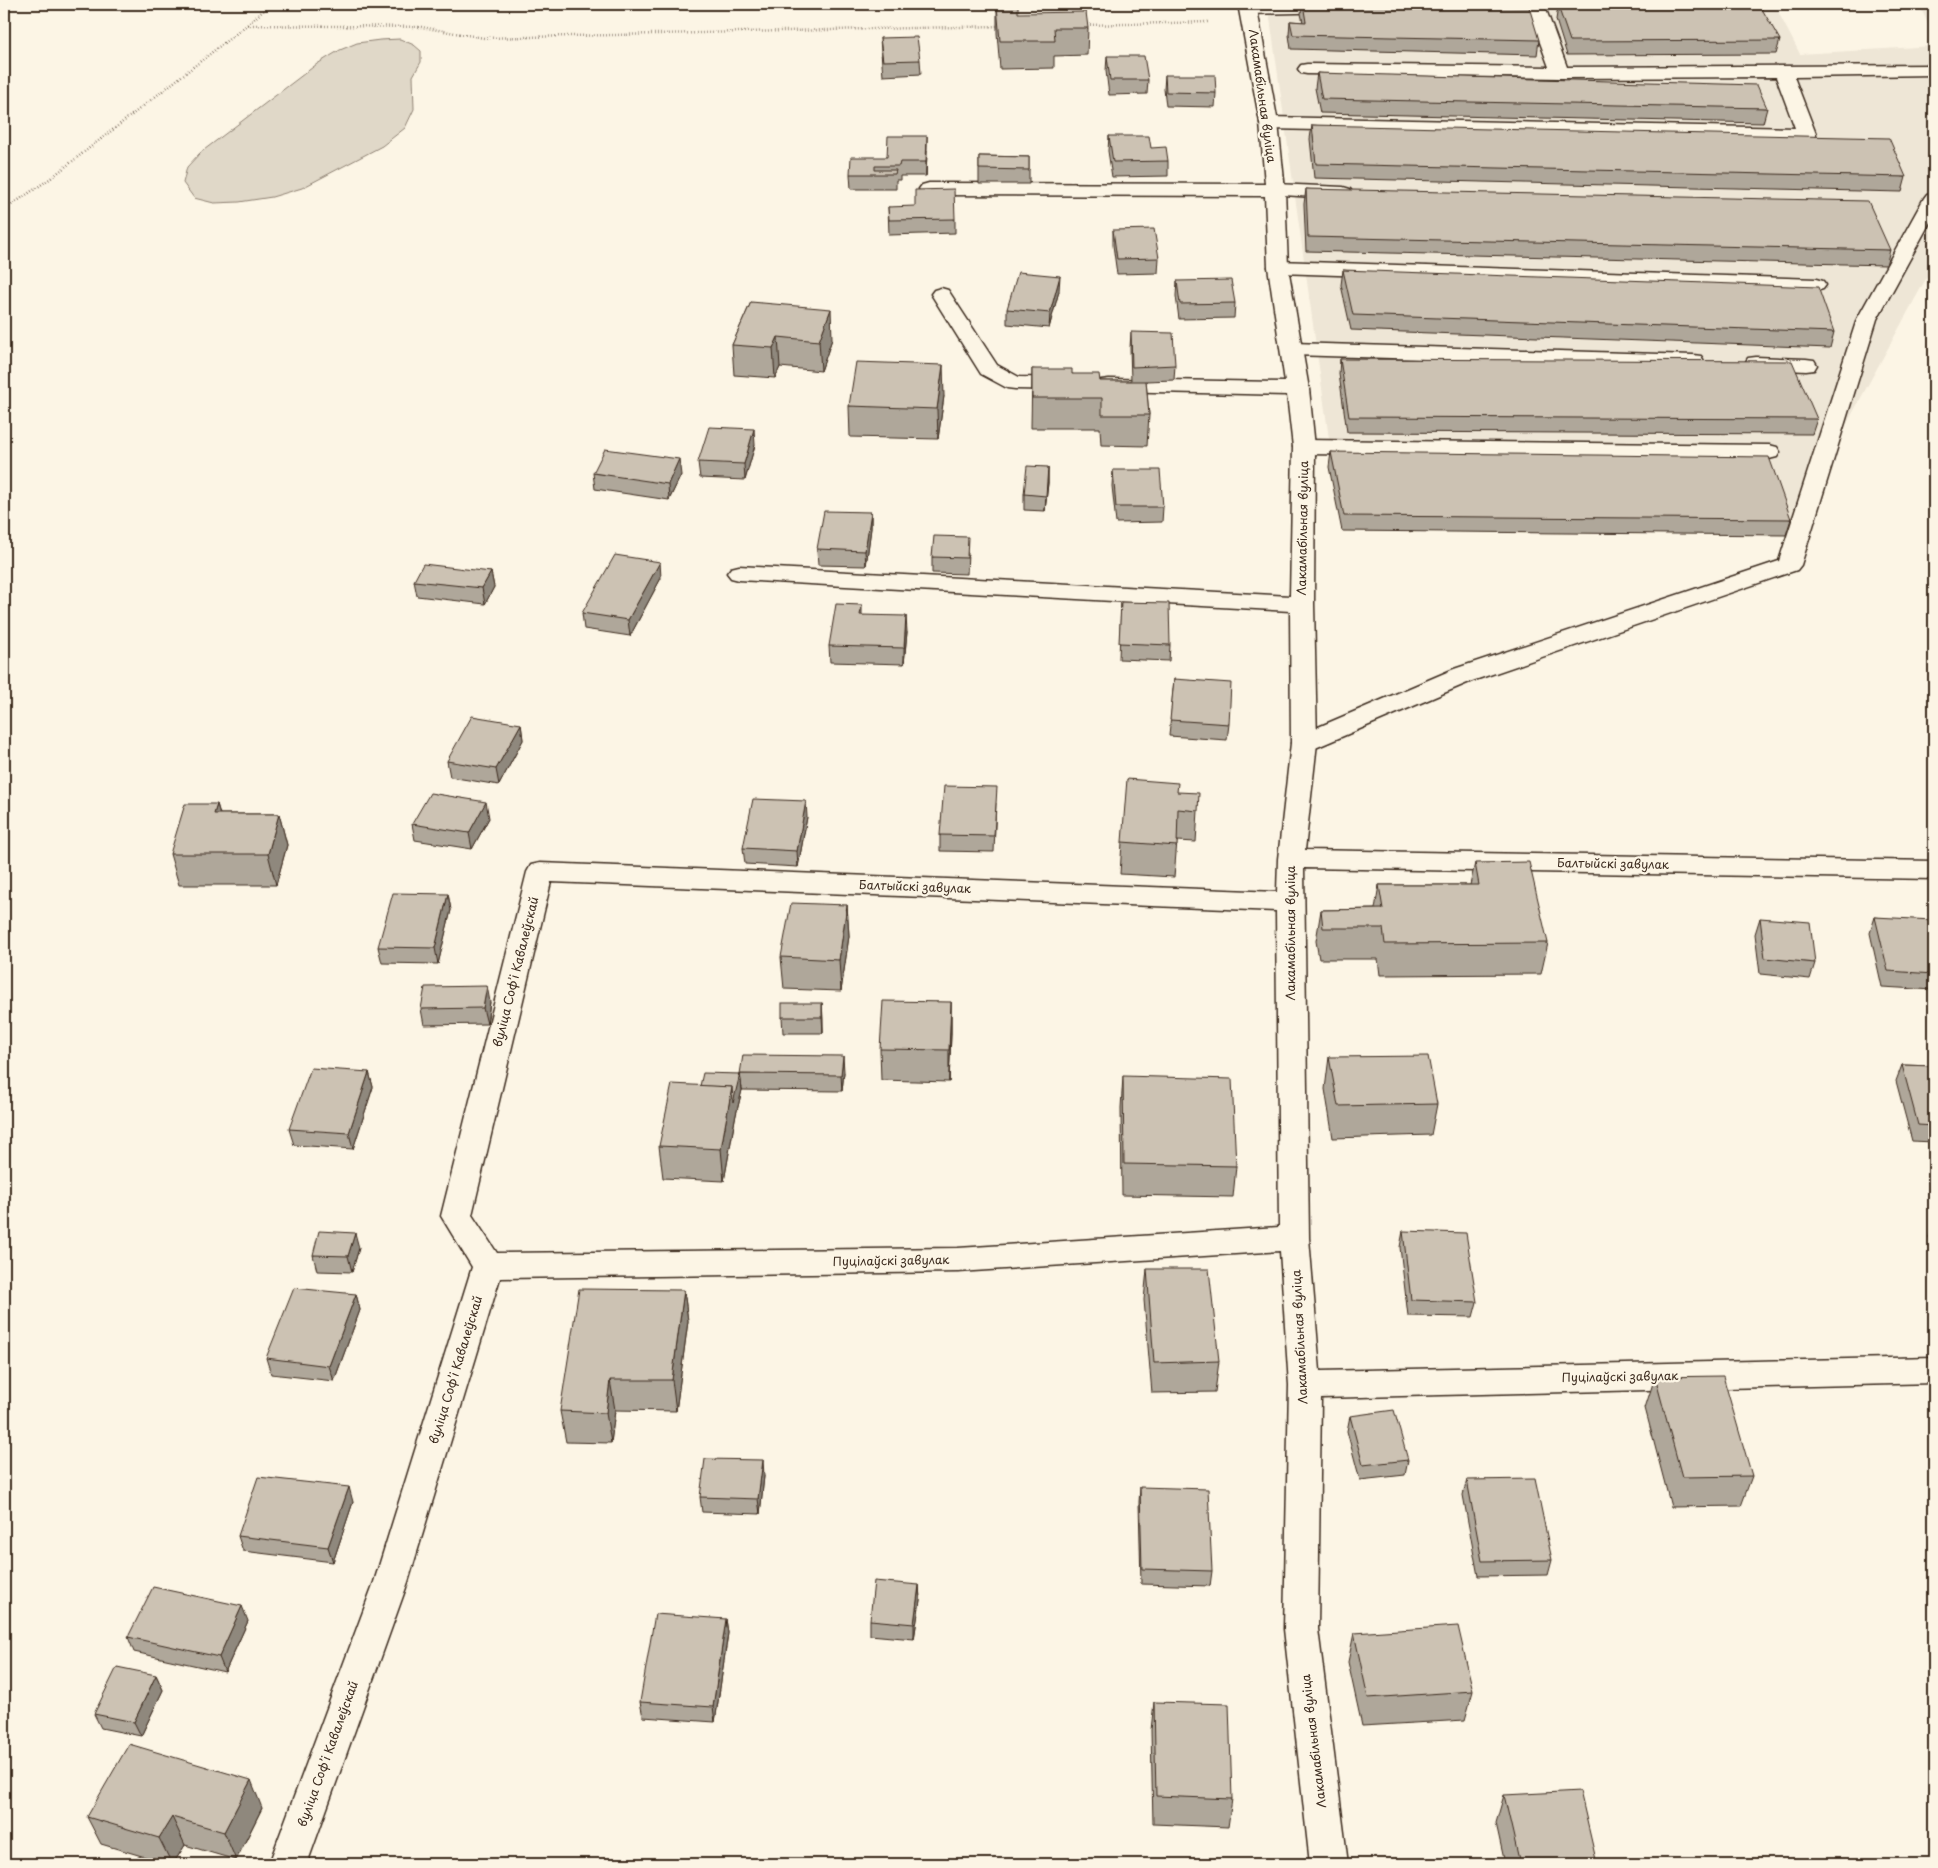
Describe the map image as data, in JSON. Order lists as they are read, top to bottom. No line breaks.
{"streets":{"street":["Лакамабільная вуліца","Балтыйскі завулак","вуліца Софʼі Кавалеўскай","Пуцілаўскі завулак"]},"crossings":[["Лакамабільная вуліца","Балтыйскі завулак"],["Лакамабільная вуліца","Пуцілаўскі завулак"],["Балтыйскі завулак","вуліца Софʼі Кавалеўскай"],["вуліца Софʼі Кавалеўскай","Пуцілаўскі завулак"]]}
